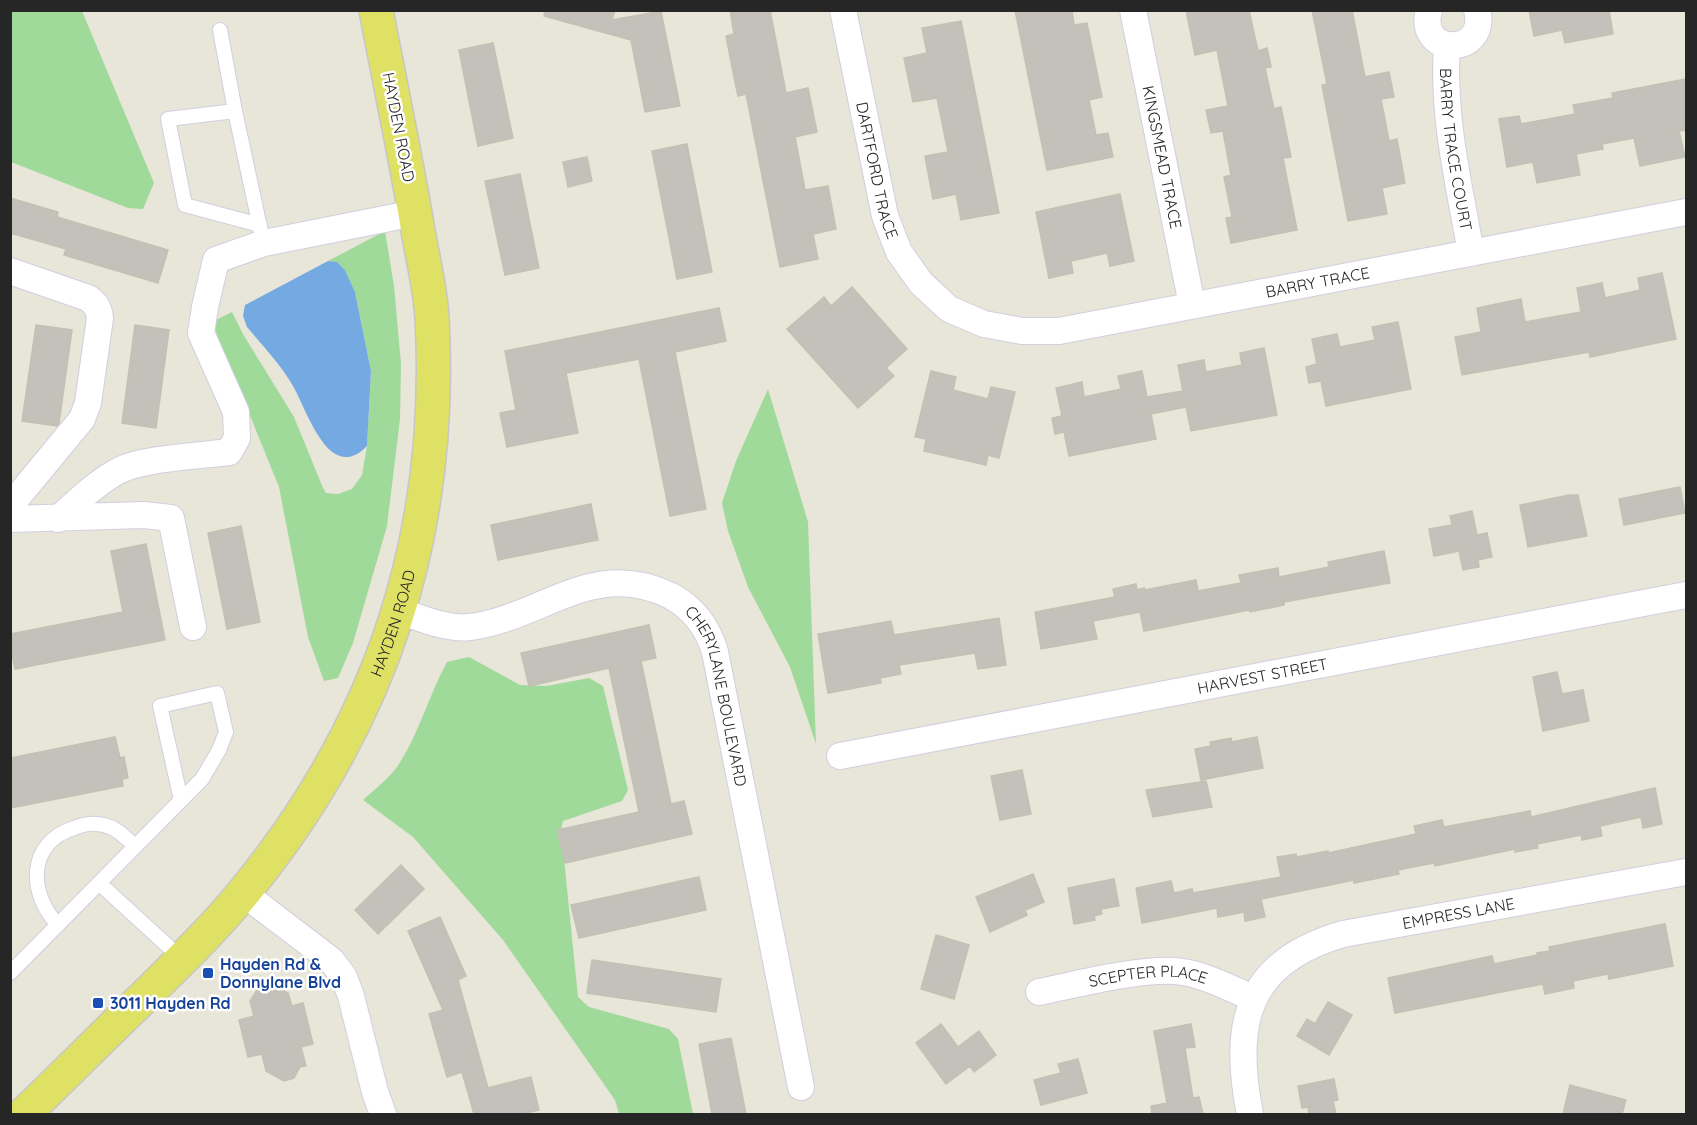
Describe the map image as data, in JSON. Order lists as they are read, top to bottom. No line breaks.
{"streets":{"main road":["HAYDEN ROAD"],"street":["BARRY TRACE COURT","KINGSMEAD TRACE","DARTFORD TRACE","BARRY TRACE","HARVEST STREET","CHERYLANE BOULEVARD","EMPRESS LANE","SCEPTER PLACE"]},"crossings":[["HAYDEN ROAD","CHERYLANE BOULEVARD"],["BARRY TRACE COURT","BARRY TRACE"],["KINGSMEAD TRACE","BARRY TRACE"],["DARTFORD TRACE","BARRY TRACE"],["EMPRESS LANE","SCEPTER PLACE"]],"places":{"transit":["Hayden Rd & Donnylane Blvd","3011 Hayden Rd"]}}
